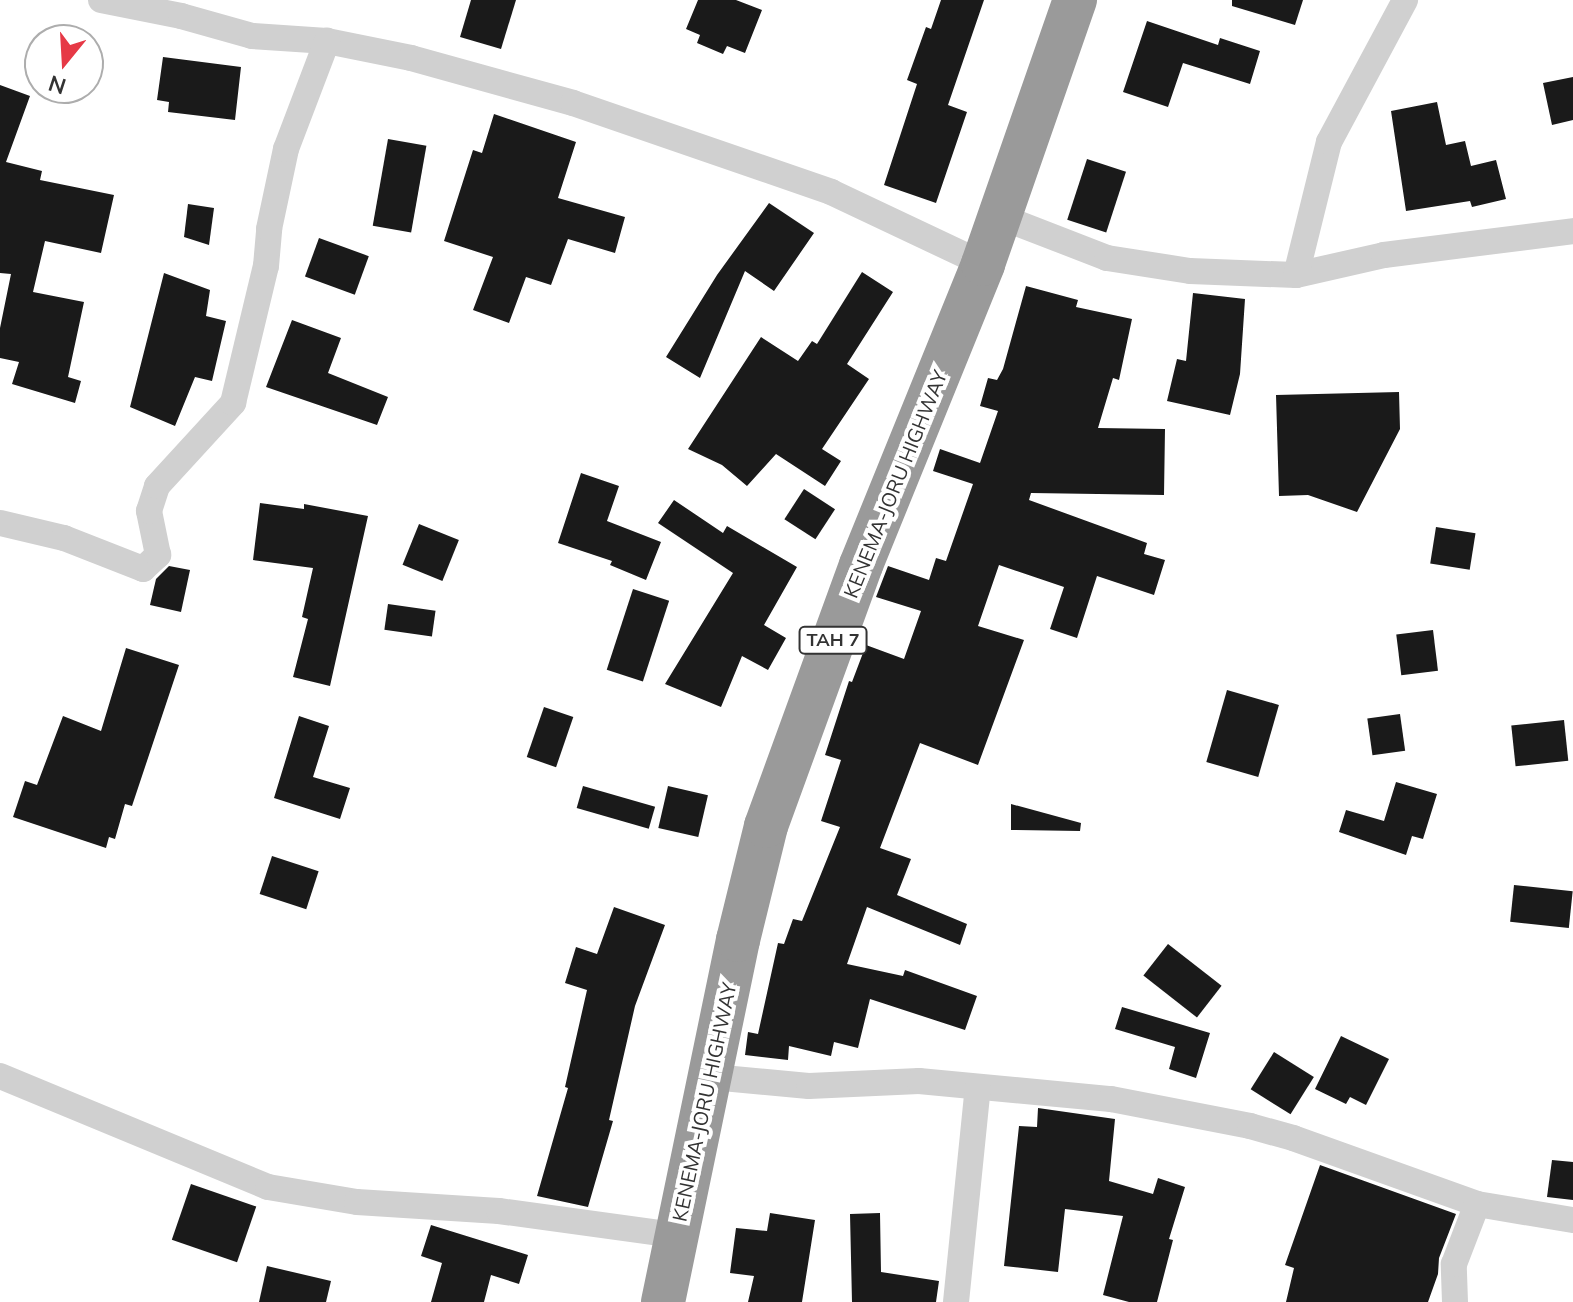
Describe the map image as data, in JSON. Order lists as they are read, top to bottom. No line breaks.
{"streets":{"highway":["KENEMA-JORU HIGHWAY","TAH 7"]},"north":"bottom"}
